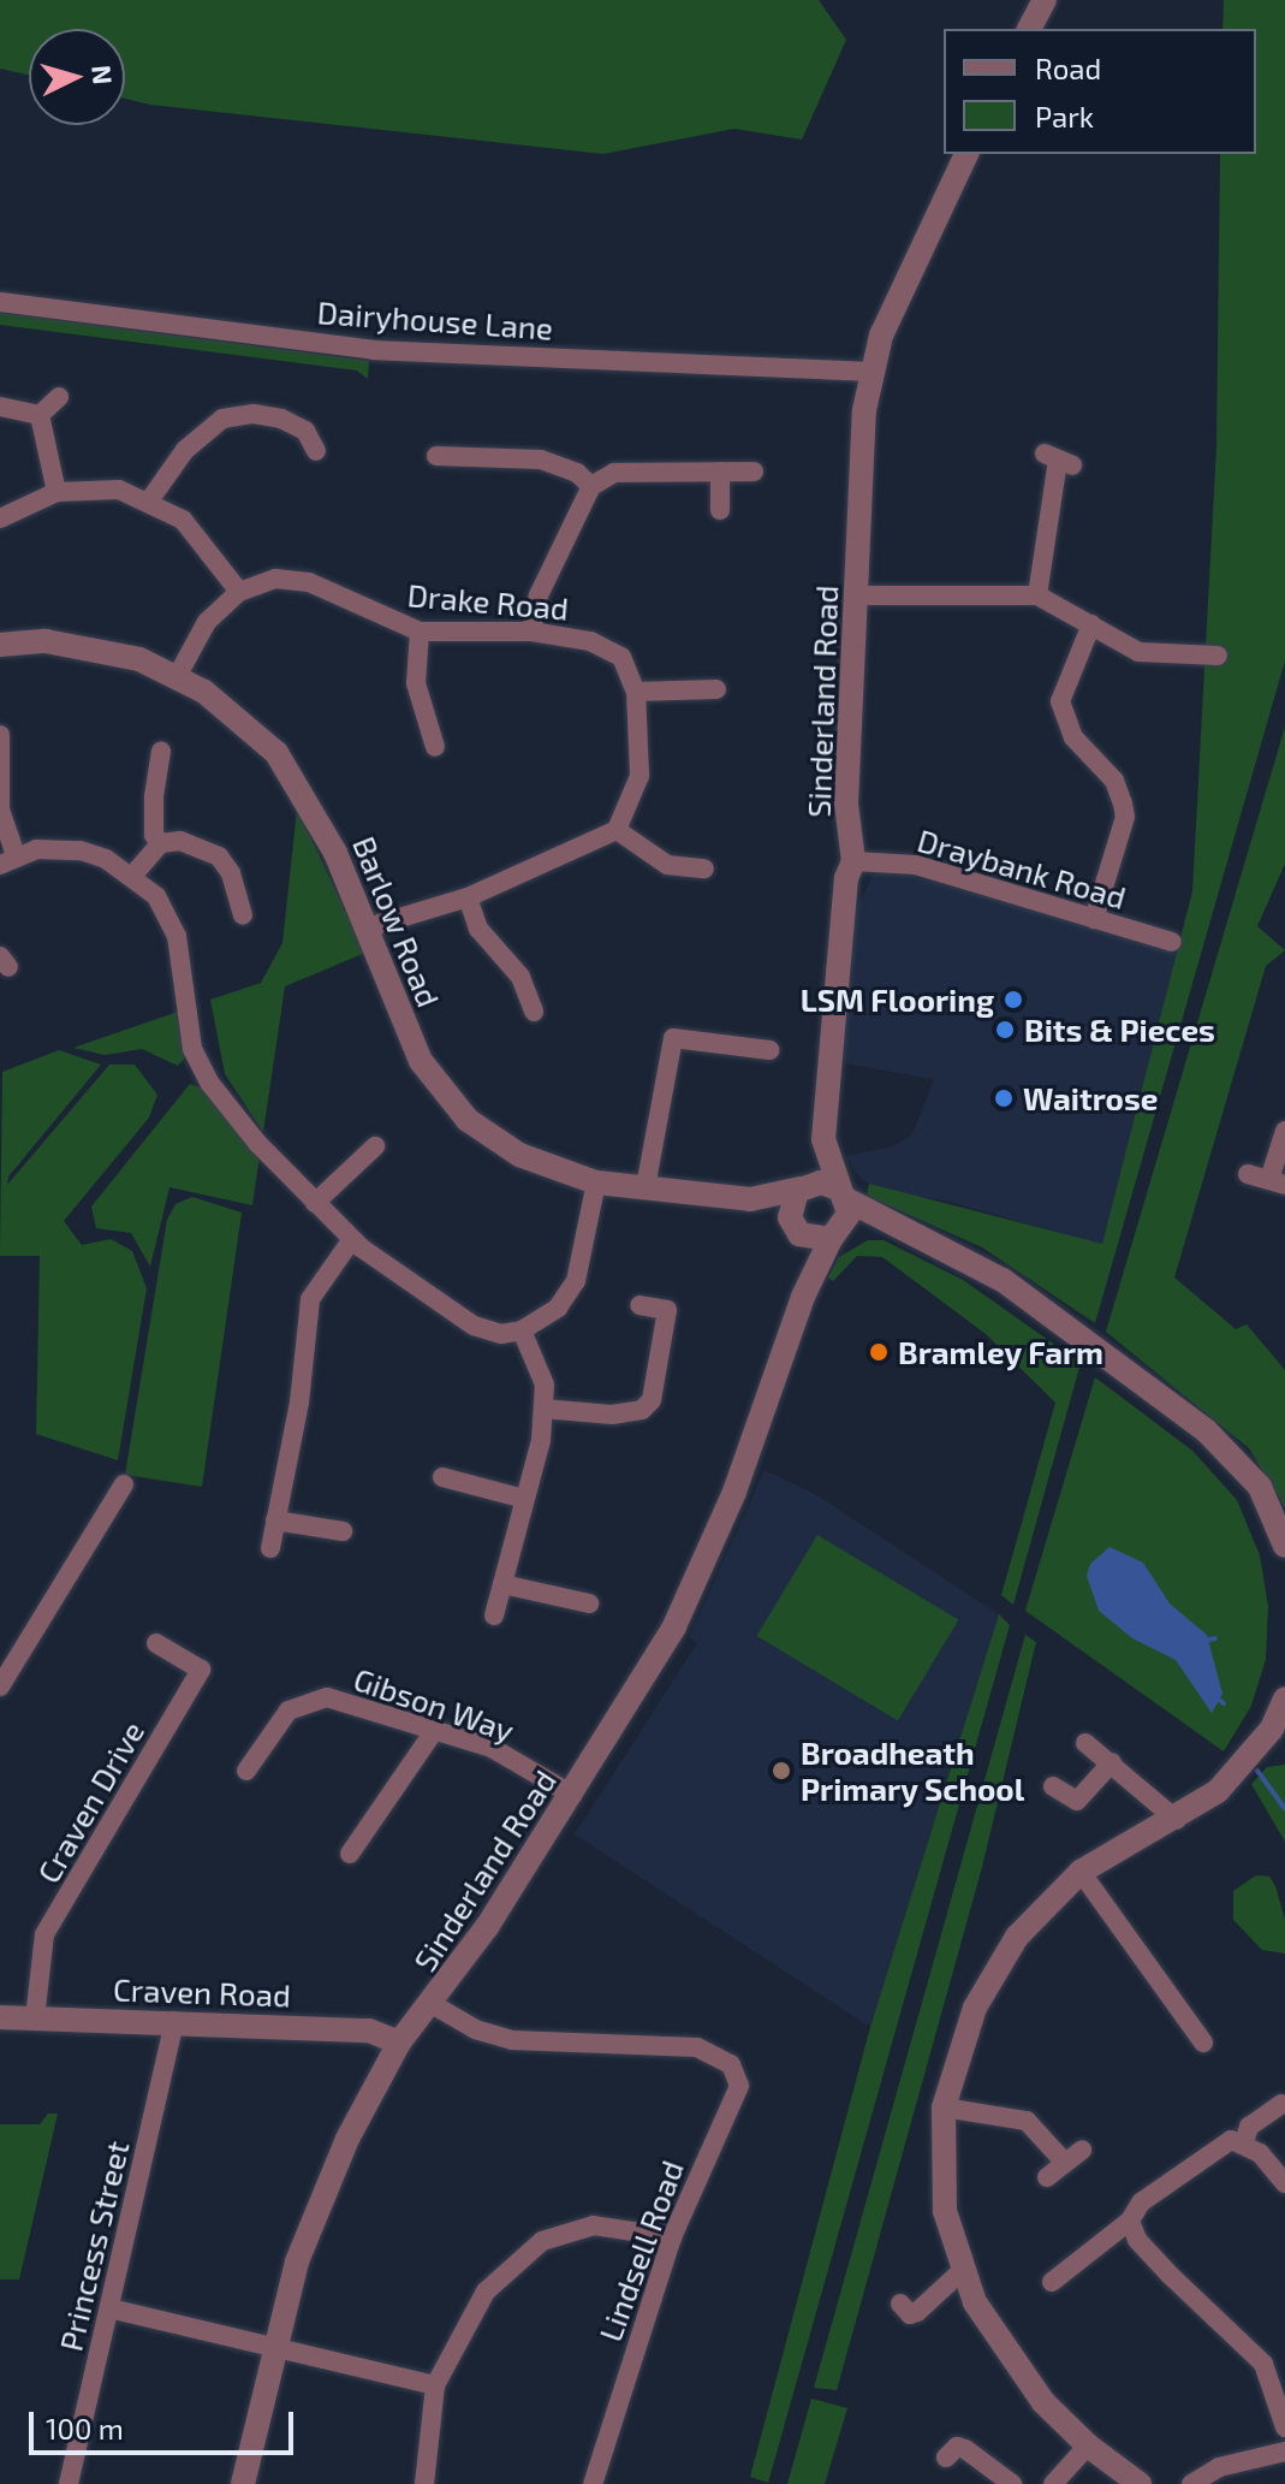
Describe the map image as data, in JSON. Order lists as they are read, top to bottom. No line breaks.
{"streets":{"street":["Dairyhouse Lane","Drake Road","Sinderland Road","Draybank Road","Barlow Road","Gibson Way","Craven Drive","Craven Road","Princess Street","Lindsell Road"]},"crossings":[["Dairyhouse Lane","Sinderland Road"],["Drake Road","Barlow Road"],["Sinderland Road","Draybank Road"],["Sinderland Road","Barlow Road"],["Sinderland Road","Gibson Way"],["Sinderland Road","Craven Road"],["Sinderland Road","Lindsell Road"],["Craven Drive","Craven Road"],["Craven Road","Princess Street"]],"places":["LSM Flooring","Bits & Pieces","Waitrose","Bramley Farm","Broadheath Primary School"],"legend":["Road","Park"],"scale_bar":"100 m","north":"right"}
